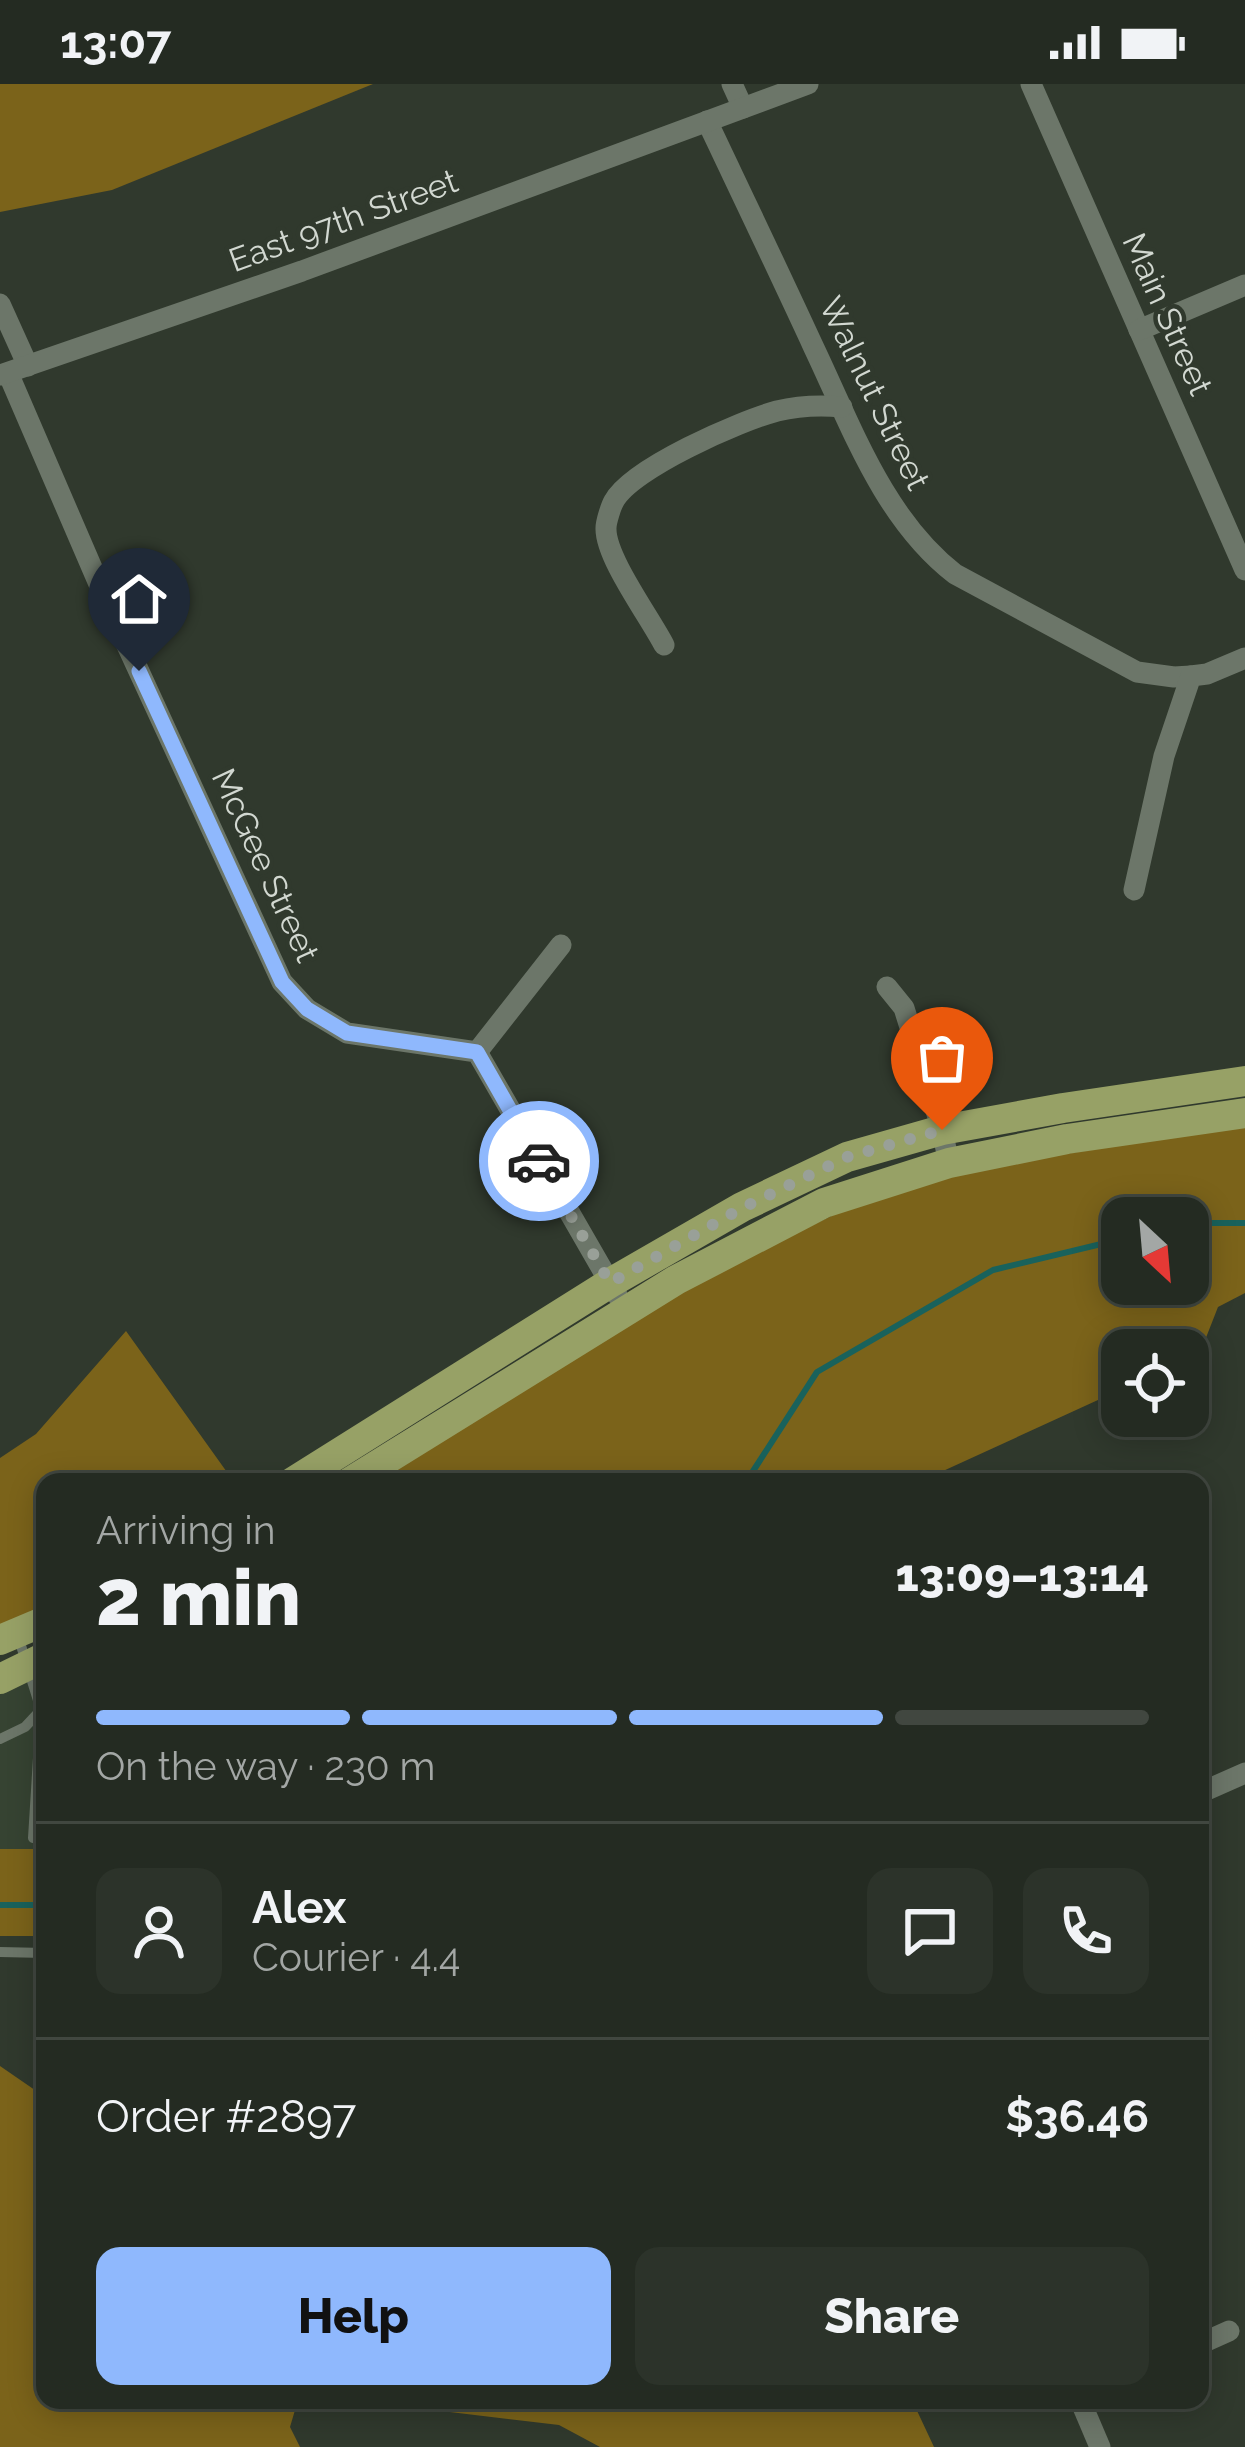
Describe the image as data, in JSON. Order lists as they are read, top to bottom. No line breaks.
{"streets":{"street":["East 97th Street","Main Street","Walnut Street","McGee Street"]},"crossings":[["East 97th Street","Walnut Street"],["East 97th Street","McGee Street"]],"north":"bottom right","page":{"status":"13:07","heading":["2 min","Arriving in","13:09–13:14"],"panel":["Alex","Courier · 4.4","Order #2897","$36.46"],"bar":"On the way · 230 m","buttons":["Help","Share"]}}
